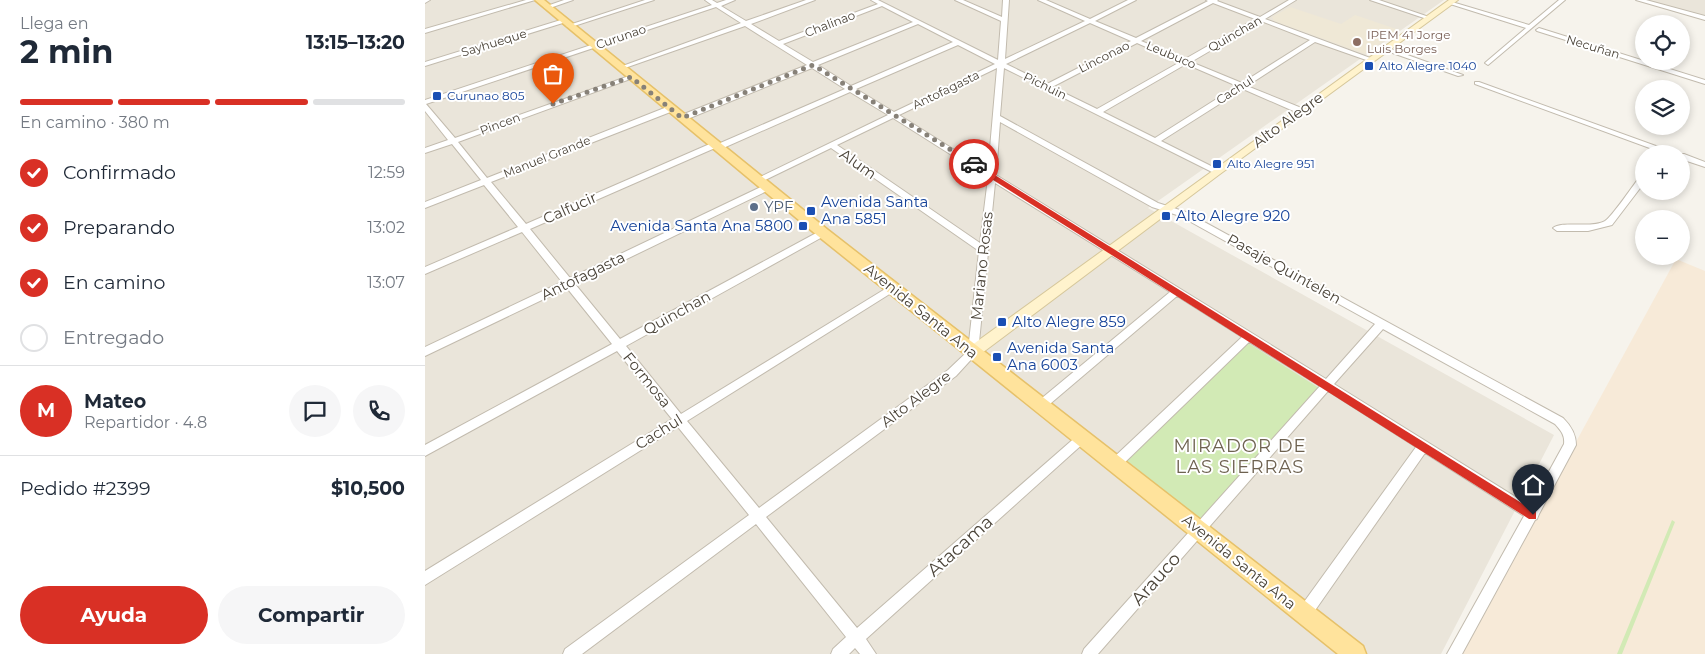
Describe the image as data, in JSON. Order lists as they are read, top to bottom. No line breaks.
{"streets":{"main road":["Alto Alegre","Avenida Santa Ana"],"street":["Chalinao","Quinchan","Curunao","Sayhueque","Necuñan","Leubuco","Linconao","Pichuin","Antofagasta","Cachul","Pincen","Manuel Grande","Alum","Calfucir","Mariano Rosas","Pasaje Quintelen","Formosa","Atacama","Arauco"]},"crossings":[["Chalinao","Pichuin"],["Quinchan","Leubuco"],["Quinchan","Pichuin"],["Quinchan","Avenida Santa Ana"],["Quinchan","Formosa"],["Curunao","Avenida Santa Ana"],["Curunao","Formosa"],["Sayhueque","Avenida Santa Ana"],["Leubuco","Linconao"],["Leubuco","Antofagasta"],["Leubuco","Cachul"],["Leubuco","Alto Alegre"],["Linconao","Pichuin"],["Pichuin","Antofagasta"],["Pichuin","Cachul"],["Pichuin","Alto Alegre"],["Pichuin","Calfucir"],["Pichuin","Mariano Rosas"],["Antofagasta","Alum"],["Antofagasta","Mariano Rosas"],["Antofagasta","Avenida Santa Ana"],["Antofagasta","Formosa"],["Cachul","Avenida Santa Ana"],["Cachul","Formosa"],["Alto Alegre","Mariano Rosas"],["Alto Alegre","Pasaje Quintelen"],["Alto Alegre","Avenida Santa Ana"],["Alto Alegre","Formosa"],["Pincen","Avenida Santa Ana"],["Pincen","Formosa"],["Manuel Grande","Avenida Santa Ana"],["Manuel Grande","Formosa"],["Alum","Mariano Rosas"],["Calfucir","Avenida Santa Ana"],["Calfucir","Formosa"],["Mariano Rosas","Pasaje Quintelen"],["Mariano Rosas","Avenida Santa Ana"],["Pasaje Quintelen","Arauco"],["Avenida Santa Ana","Atacama"],["Avenida Santa Ana","Arauco"],["Formosa","Atacama"]],"districts":["MIRADOR DE LAS SIERRAS"],"places":{"other":["IPEM 41 Jorge Luis Borges","YPF"],"transit":["Alto Alegre 1040","Curunao 805","Alto Alegre 951","Avenida Santa Ana 5851","Alto Alegre 920","Avenida Santa Ana 5800","Alto Alegre 859","Avenida Santa Ana 6003"]},"page":{"heading":["2 min","Llega en","13:15–13:20"],"panel":["Mateo","Repartidor · 4.8","Pedido #2399","$10,500"],"map_buttons":["+","−"],"bar":"En camino · 380 m","list":[["Confirmado","12:59"],["Preparando","13:02"],["En camino","13:07"],"Entregado"],"round":"M","buttons":["Ayuda","Compartir"]}}
